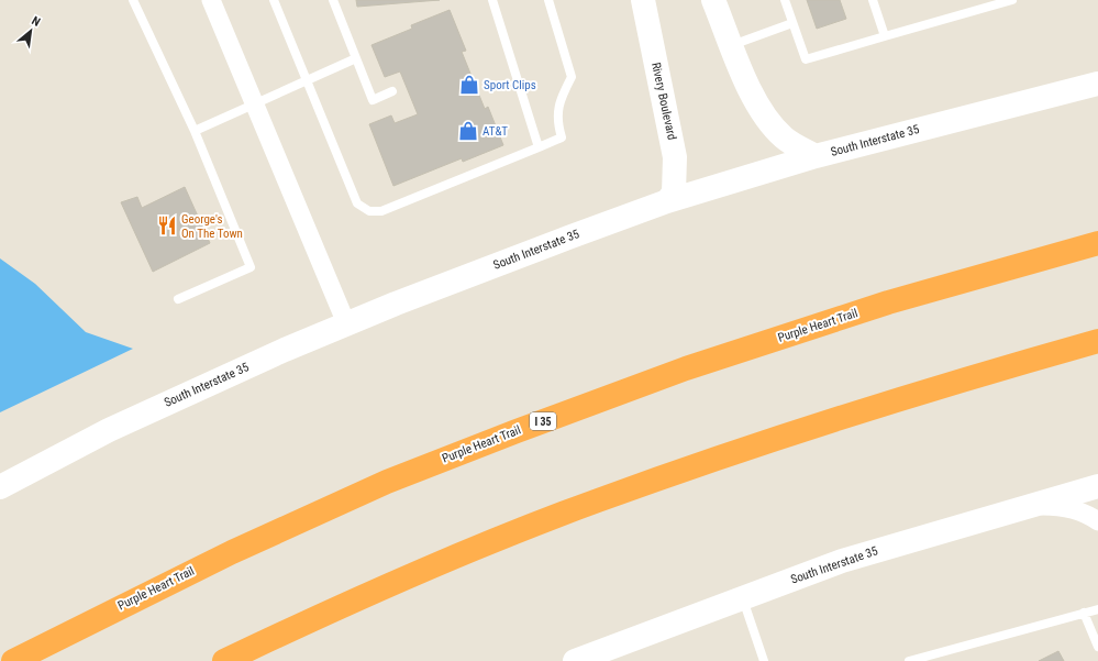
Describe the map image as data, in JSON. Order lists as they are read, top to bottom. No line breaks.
{"streets":{"highway":["Purple Heart Trail","I 35"],"main road":["Rivery Boulevard","South Interstate 35"]},"crossings":[["Rivery Boulevard","South Interstate 35"]],"places":{"shop":["Sport Clips","AT&T"],"restaurant":["George's On The Town"]},"north":"top right"}
